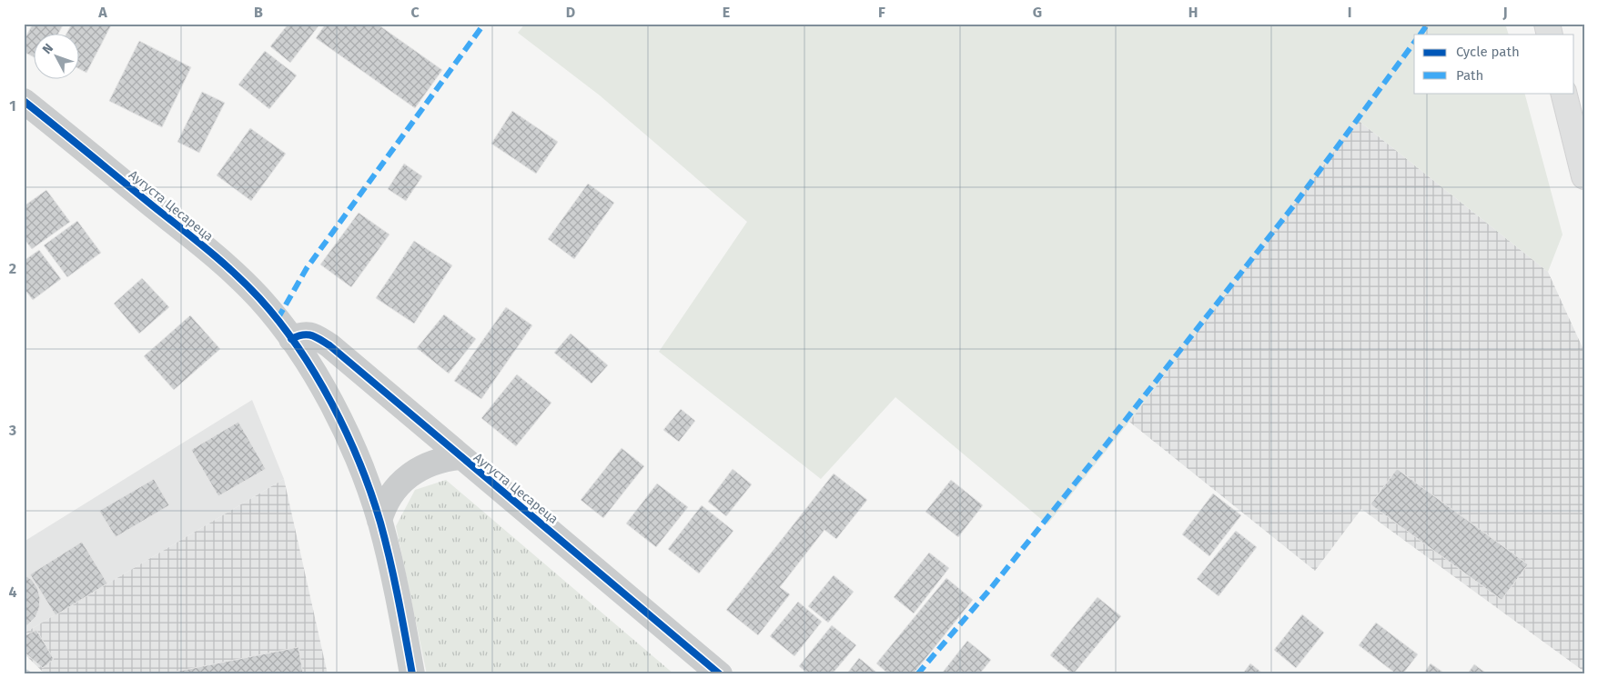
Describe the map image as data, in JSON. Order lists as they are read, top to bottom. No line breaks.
{"streets":{"street":["Аугуста Цесареца"]},"legend":["Cycle path","Path"],"north":"top left","grid":{"columns":["A","B","C","D","E","F","G","H","I","J"],"rows":["1","2","3","4"]}}
